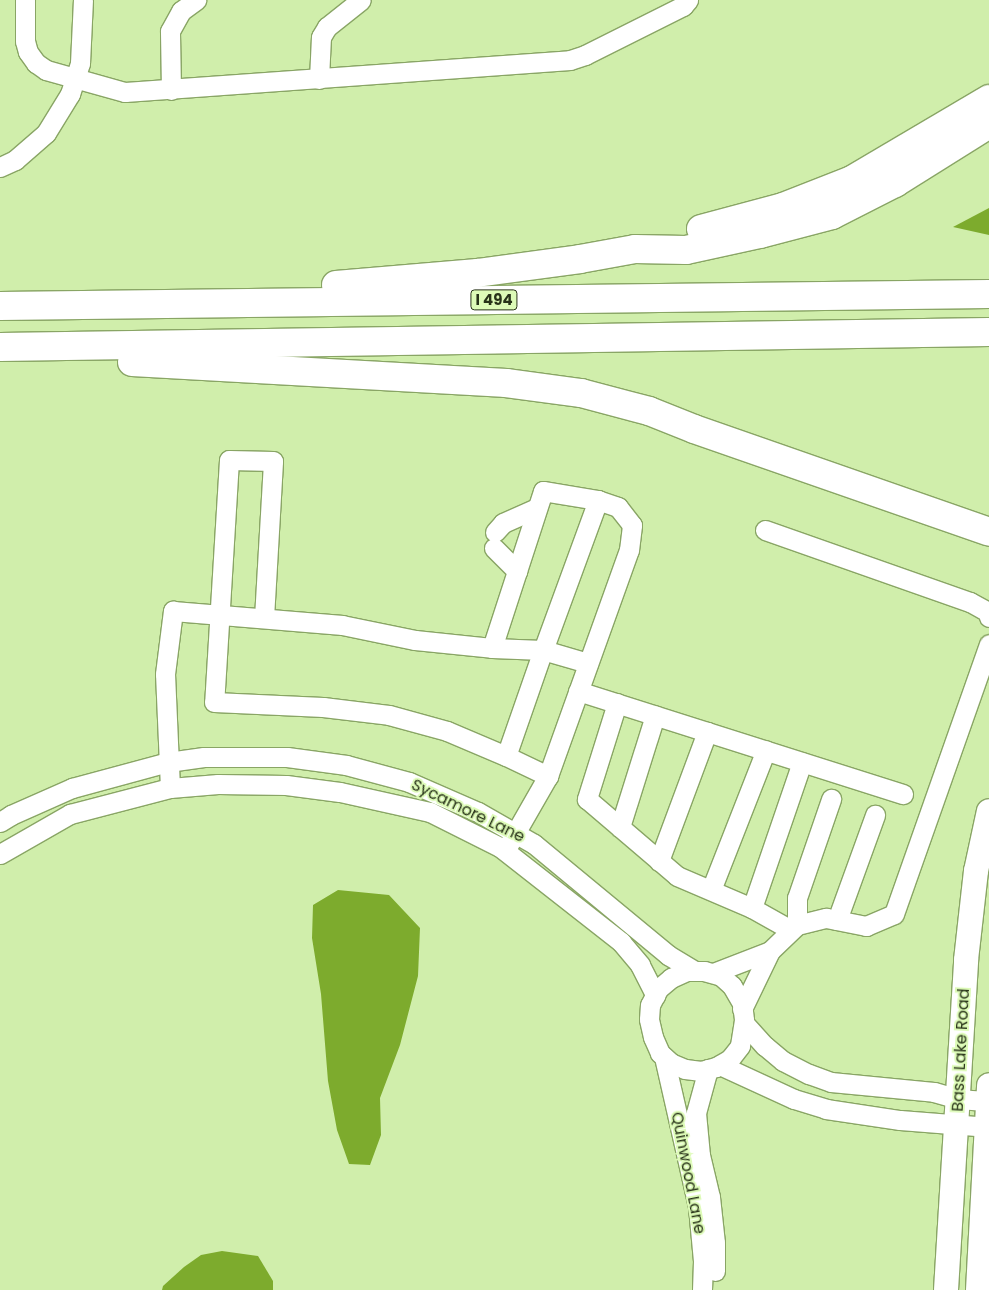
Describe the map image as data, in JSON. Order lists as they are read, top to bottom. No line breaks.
{"streets":{"highway":["I 494"],"main road":["Bass Lake Road"],"street":["Sycamore Lane","Quinwood Lane"]},"crossings":[["Sycamore Lane","Quinwood Lane"]]}
